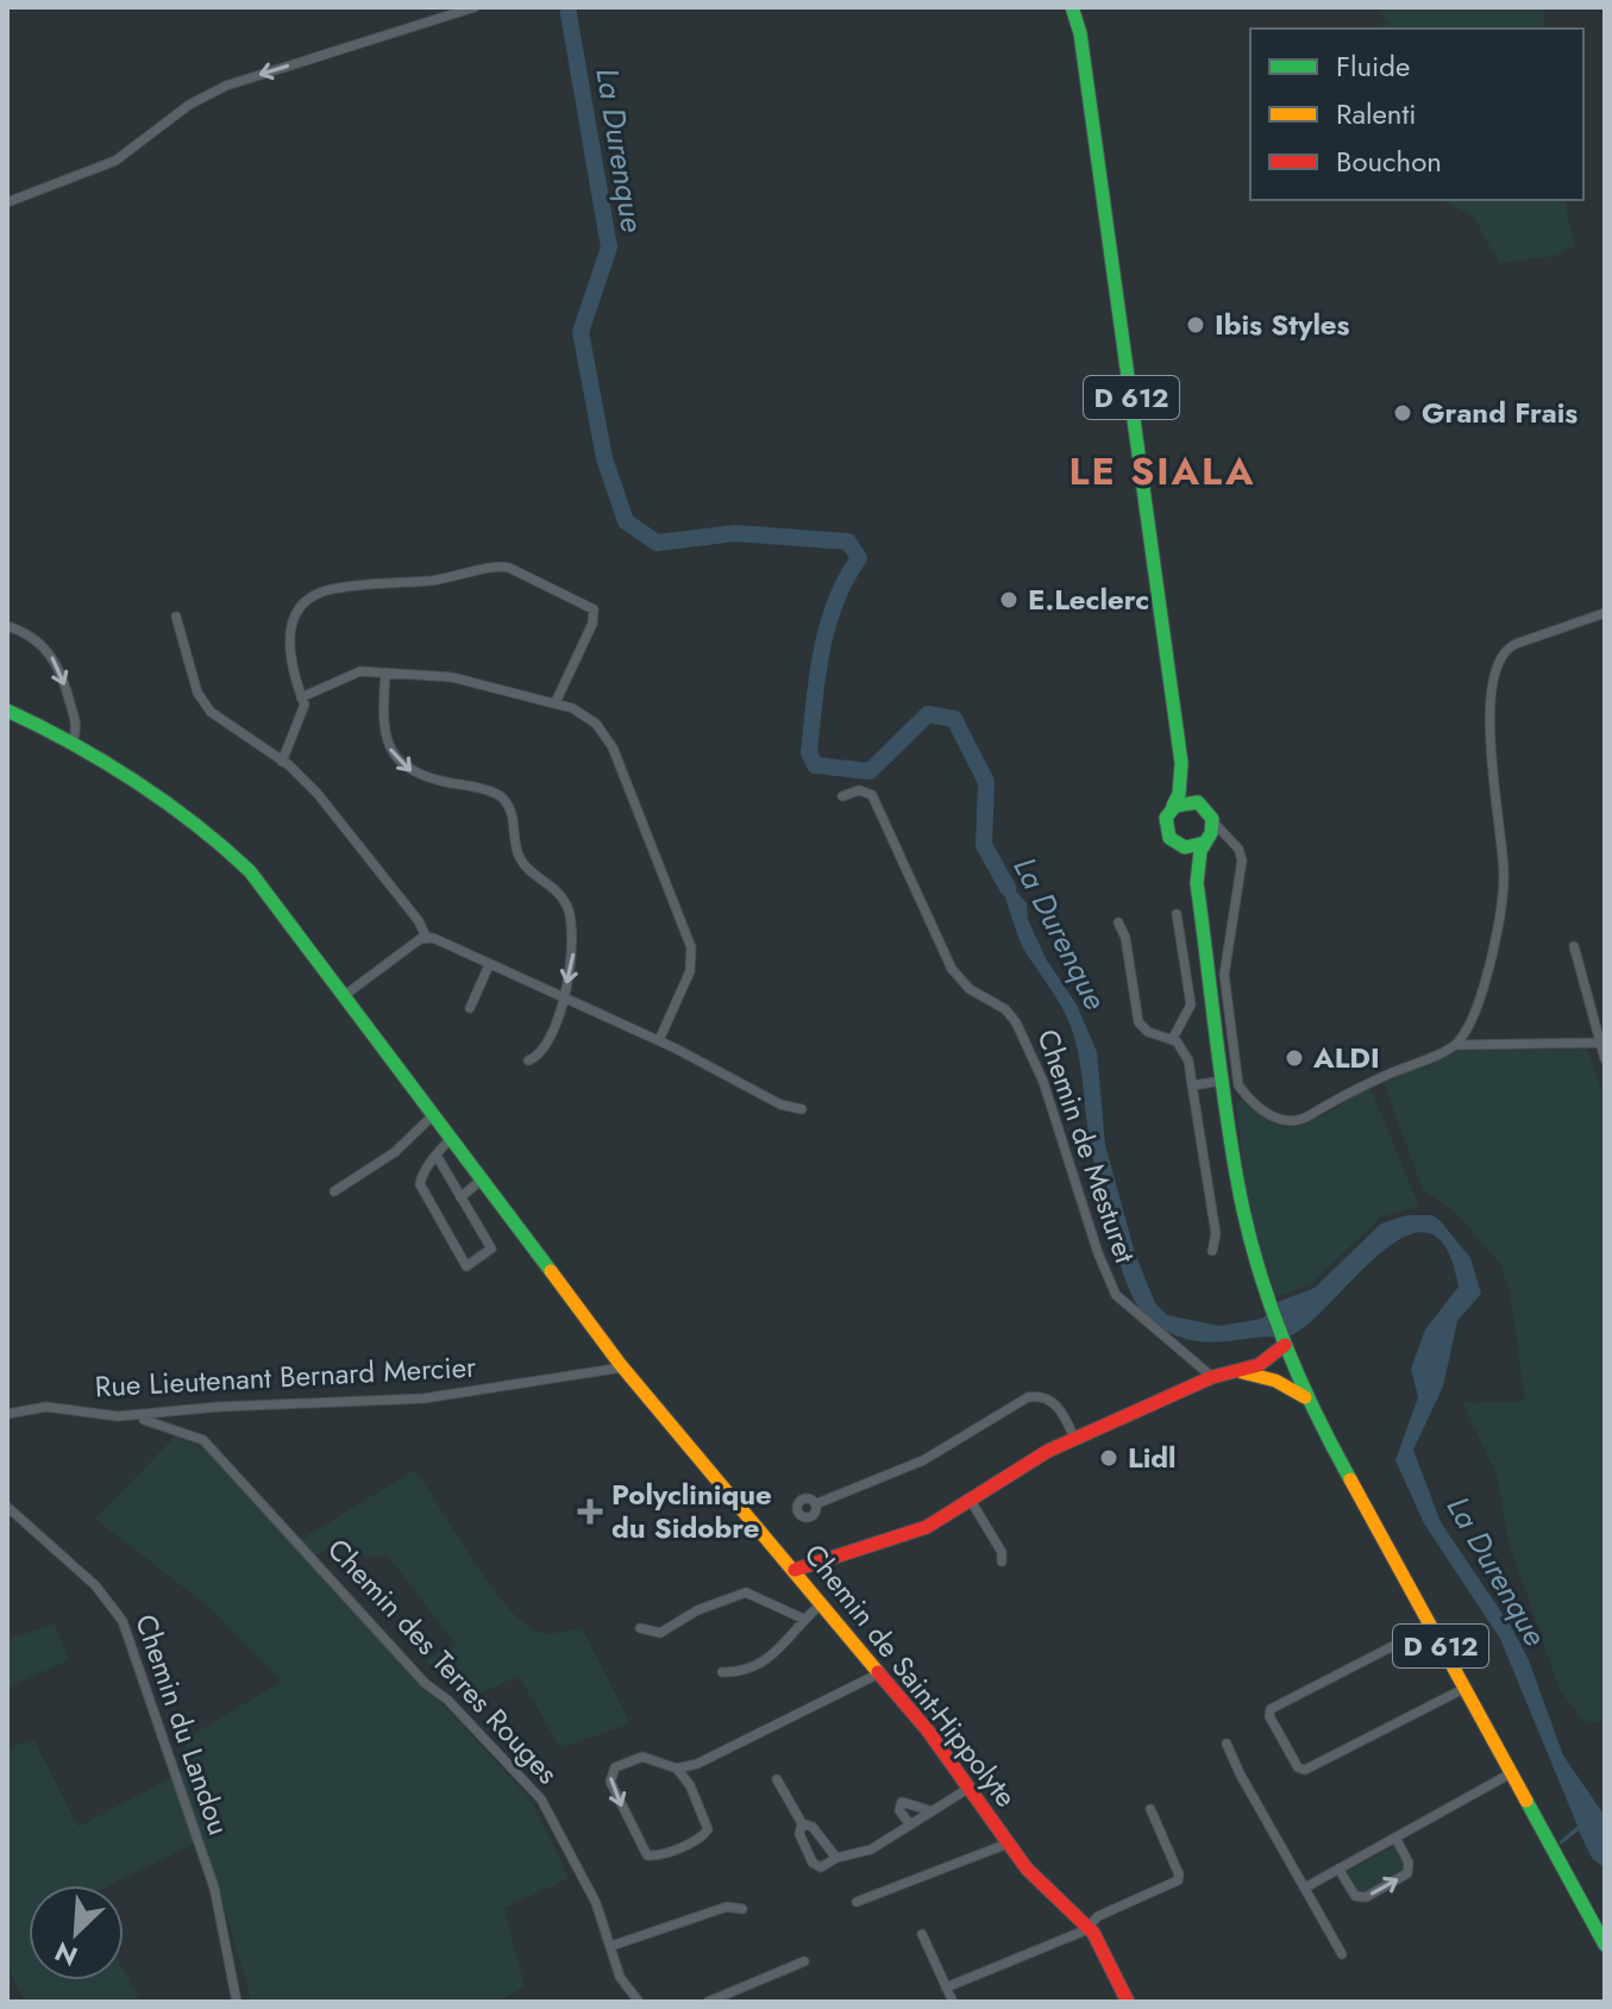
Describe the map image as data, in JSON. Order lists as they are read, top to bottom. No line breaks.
{"streets":{"street":["D 612","Chemin de Mesturet","Rue Lieutenant Bernard Mercier","Chemin des Terres Rouges","Chemin de Saint-Hippolyte","Chemin du Landou"]},"crossings":[["Rue Lieutenant Bernard Mercier","Chemin des Terres Rouges"],["Rue Lieutenant Bernard Mercier","Chemin de Saint-Hippolyte"]],"districts":["LE SIALA"],"water":["La Durenque"],"places":{"other":["Ibis Styles","Grand Frais","E.Leclerc","ALDI","Lidl"],"health":["Polyclinique du Sidobre"]},"legend":["Fluide","Ralenti","Bouchon"],"north":"bottom left"}
